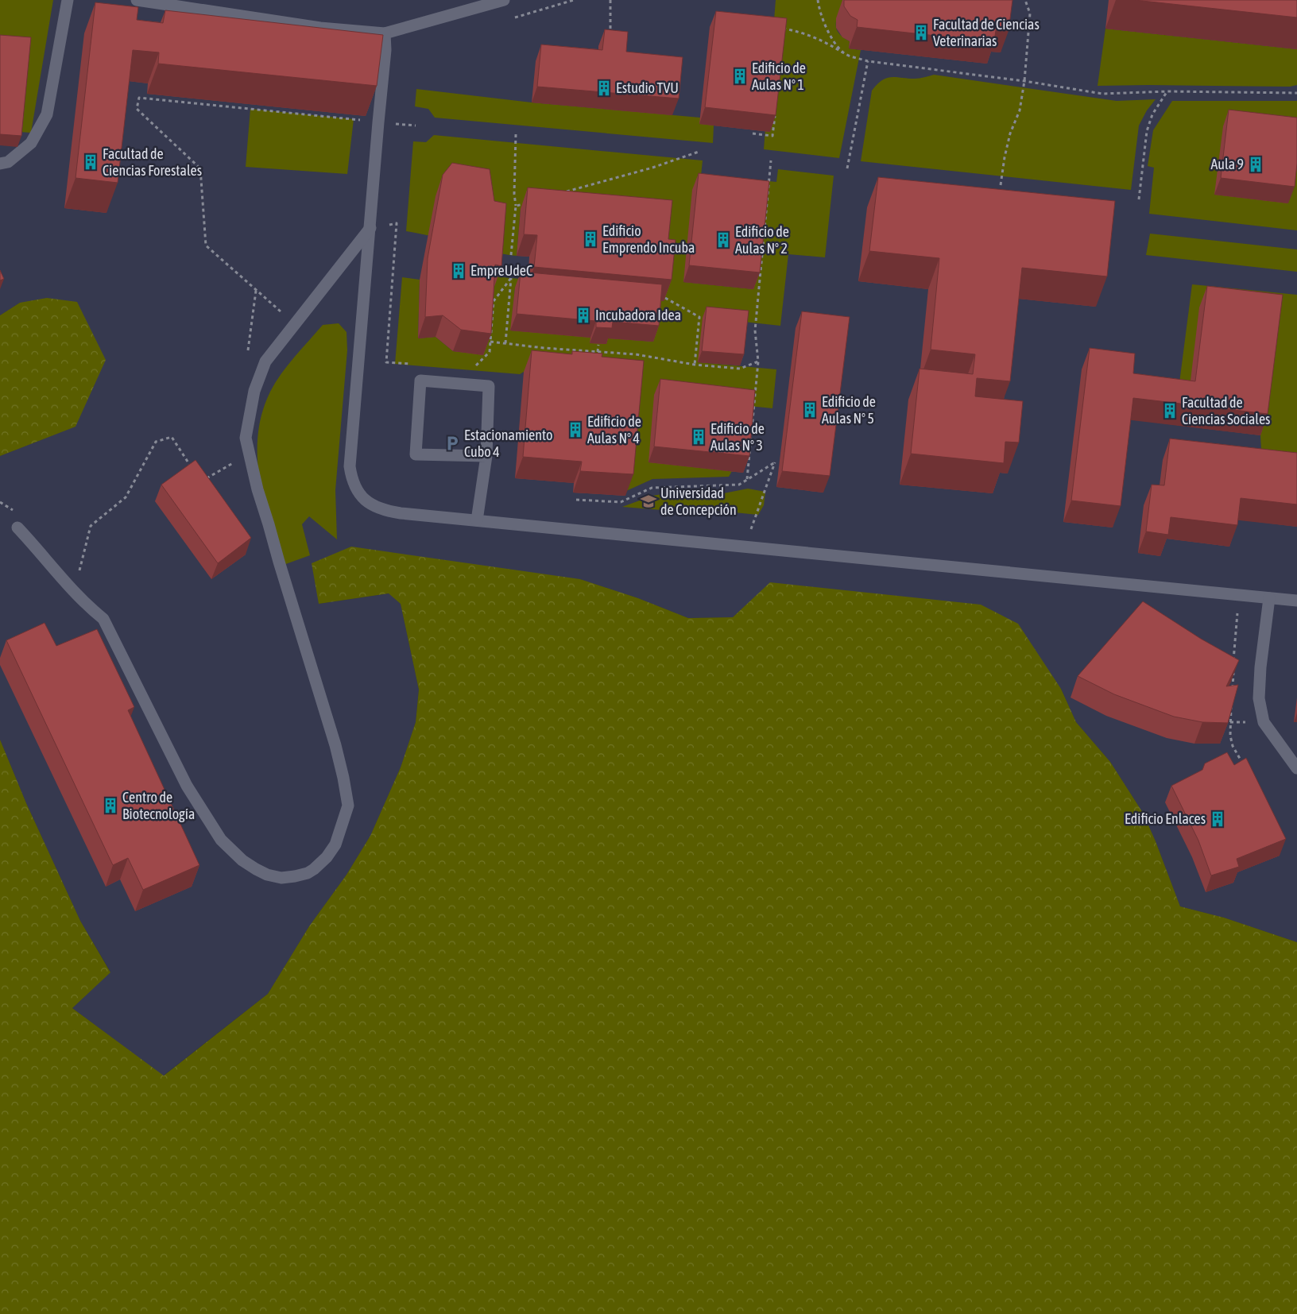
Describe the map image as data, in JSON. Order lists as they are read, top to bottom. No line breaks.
{"places":{"building":["Facultad de Ciencias Veterinarias","Edificio de Aulas N° 1","Estudio TVU","Facultad de Ciencias Forestales","Aula 9","Edificio Emprendo Incuba","Edificio de Aulas N° 2","EmpreUdeC","Incubadora Idea","Edificio de Aulas Nº 5","Facultad de Ciencias Sociales","Edificio de Aulas N° 4","Edificio de Aulas N° 3","Centro de Biotecnología","Edificio Enlaces"],"parking":["Estacionamiento Cubo 4"],"school or university":["Universidad de Concepción"]}}
